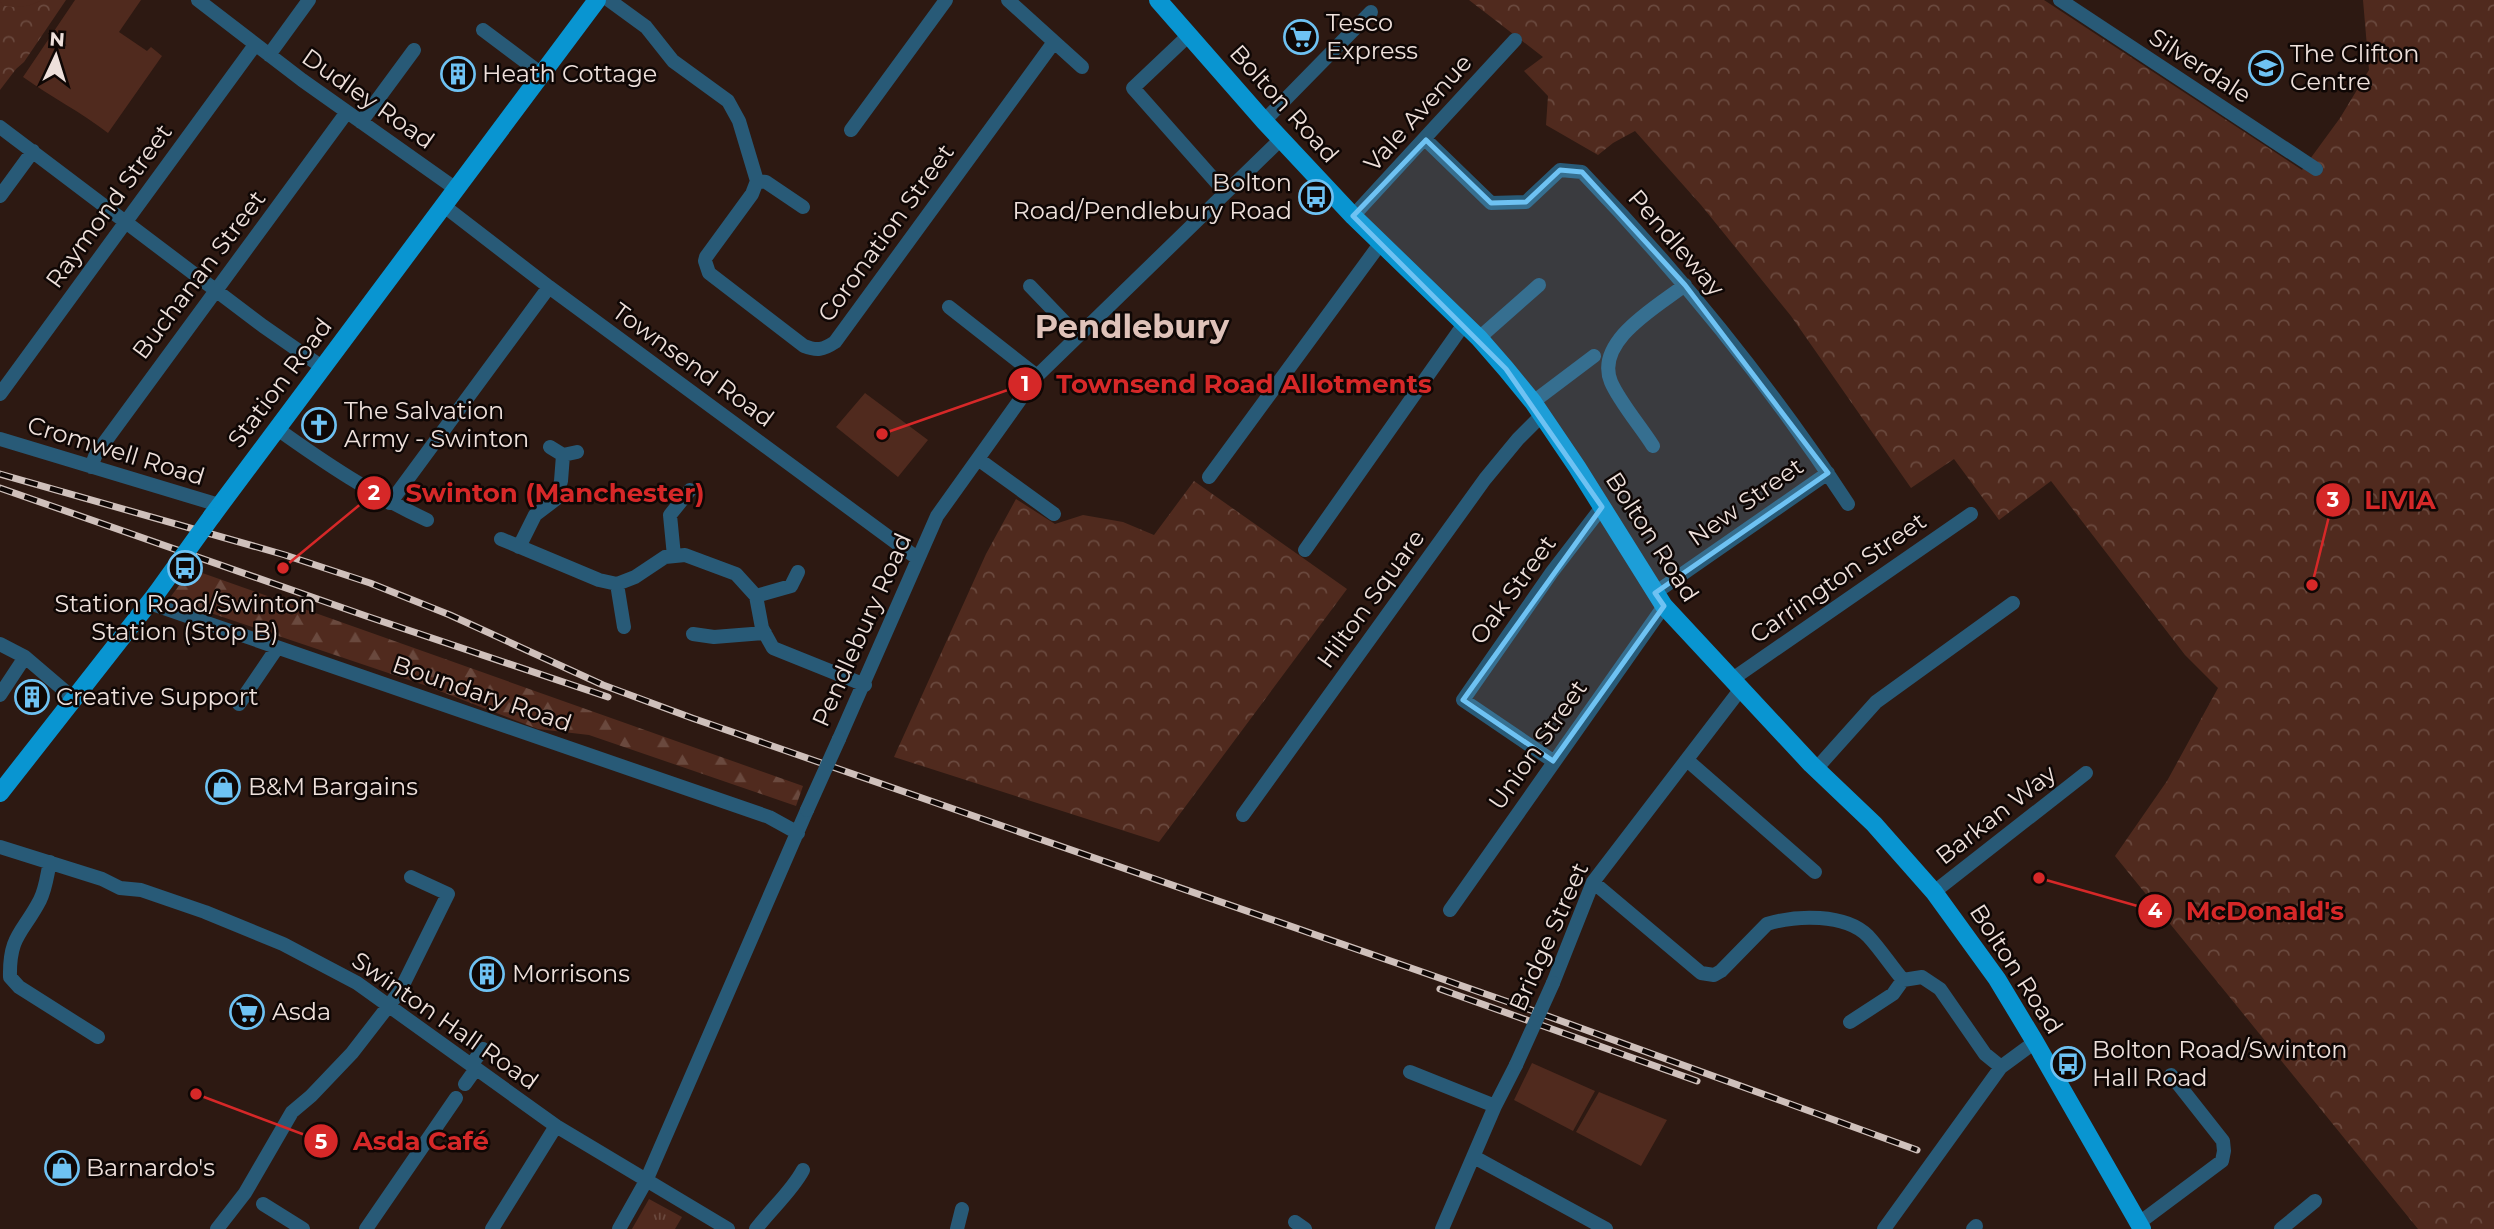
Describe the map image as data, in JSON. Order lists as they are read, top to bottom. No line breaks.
{"streets":{"main road":["Bolton Road","Station Road"],"street":["Silverdale","Dudley Road","Vale Avenue","Raymond Street","Coronation Street","Pendleway","Buchanan Street","Townsend Road","Cromwell Road","New Street","Carrington Street","Oak Street","Hilton Square","Pendlebury Road","Boundary Road","Union Street","Barkan Way","Bridge Street","Swinton Hall Road"]},"crossings":[["Dudley Road","Raymond Street"],["Dudley Road","Buchanan Street"],["Dudley Road","Station Road"],["Bolton Road","Vale Avenue"],["Bolton Road","New Street"],["Bolton Road","Carrington Street"],["Bolton Road","Oak Street"],["Bolton Road","Hilton Square"],["Bolton Road","Pendlebury Road"],["Bolton Road","Union Street"],["Bolton Road","Barkan Way"],["Bolton Road","Bridge Street"],["Vale Avenue","Pendleway"],["Pendleway","New Street"],["Buchanan Street","Cromwell Road"],["Townsend Road","Station Road"],["Townsend Road","Pendlebury Road"],["Station Road","Cromwell Road"],["Station Road","Boundary Road"],["New Street","Union Street"],["Carrington Street","Bridge Street"],["Oak Street","Union Street"],["Pendlebury Road","Boundary Road"],["Pendlebury Road","Swinton Hall Road"]],"districts":["Pendlebury"],"places":{"supermarket":["Tesco Express","Asda"],"school or university":["The Clifton Centre"],"building":["Heath Cottage","Creative Support","Morrisons"],"bus stop":["Bolton Road/Pendlebury Road","Station Road/Swinton Station (Stop B)","Bolton Road/Swinton Hall Road"],"church":["The Salvation Army - Swinton"],"other":["Townsend Road Allotments","Swinton (Manchester)","LIVIA","McDonald's","Asda Café"],"shop":["B&M Bargains","Barnardo's"]},"north":"top"}
